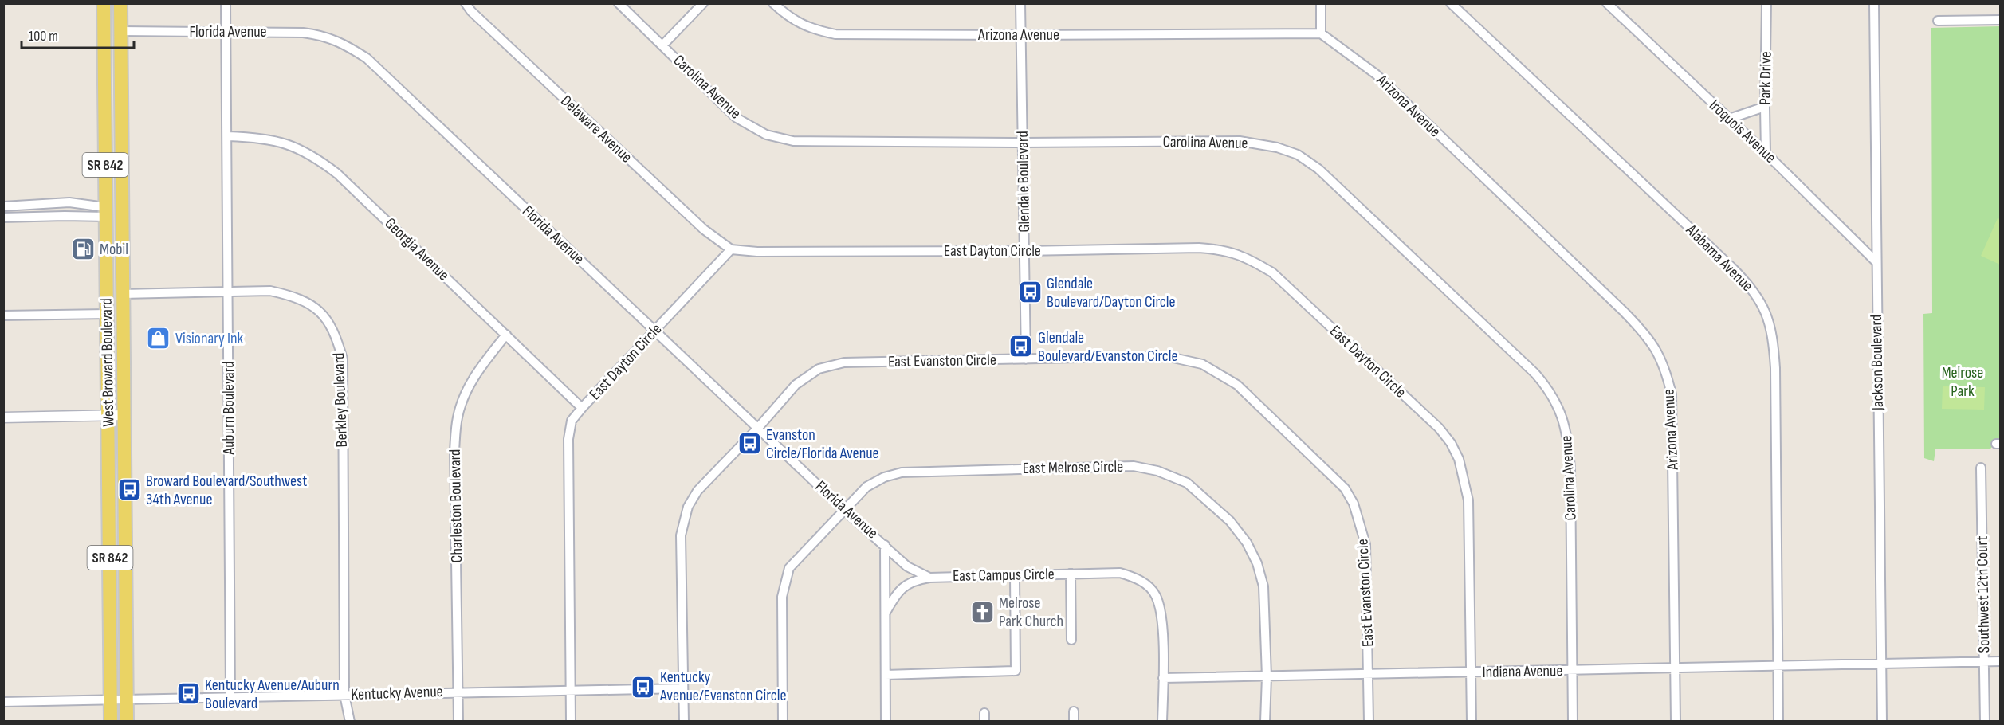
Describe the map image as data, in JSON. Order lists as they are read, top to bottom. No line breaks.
{"streets":{"main road":["SR 842","West Broward Boulevard"],"street":["Florida Avenue","Arizona Avenue","Park Drive","Carolina Avenue","Delaware Avenue","Iroquois Avenue","Glendale Boulevard","Georgia Avenue","East Dayton Circle","Alabama Avenue","East Evanston Circle","Jackson Boulevard","Berkley Boulevard","Auburn Boulevard","East Melrose Circle","Charleston Boulevard","East Campus Circle","Southwest 12th Court","Indiana Avenue","Kentucky Avenue"]},"crossings":[["Florida Avenue","East Dayton Circle"],["Florida Avenue","East Evanston Circle"],["Florida Avenue","West Broward Boulevard"],["Florida Avenue","Auburn Boulevard"],["Florida Avenue","East Melrose Circle"],["Florida Avenue","East Campus Circle"],["Arizona Avenue","Glendale Boulevard"],["Arizona Avenue","Indiana Avenue"],["Park Drive","Iroquois Avenue"],["Carolina Avenue","Glendale Boulevard"],["Carolina Avenue","Indiana Avenue"],["Delaware Avenue","East Dayton Circle"],["Iroquois Avenue","Jackson Boulevard"],["Glendale Boulevard","East Dayton Circle"],["Glendale Boulevard","East Evanston Circle"],["Georgia Avenue","East Dayton Circle"],["Georgia Avenue","Auburn Boulevard"],["Georgia Avenue","Charleston Boulevard"],["East Dayton Circle","Indiana Avenue"],["East Dayton Circle","Kentucky Avenue"],["Alabama Avenue","Indiana Avenue"],["East Evanston Circle","Indiana Avenue"],["East Evanston Circle","Kentucky Avenue"],["West Broward Boulevard","Berkley Boulevard"],["West Broward Boulevard","Kentucky Avenue"],["Jackson Boulevard","Indiana Avenue"],["Berkley Boulevard","Auburn Boulevard"],["Berkley Boulevard","Kentucky Avenue"],["Auburn Boulevard","Kentucky Avenue"],["East Melrose Circle","Indiana Avenue"],["Charleston Boulevard","Kentucky Avenue"],["East Campus Circle","Indiana Avenue"],["Southwest 12th Court","Indiana Avenue"]],"parks":["Melrose Park"],"places":{"fuel station":["Mobil"],"bus stop":["Glendale Boulevard/Dayton Circle","Glendale Boulevard/Evanston Circle","Evanston Circle/Florida Avenue","Broward Boulevard/Southwest 34th Avenue","Kentucky Avenue/Evanston Circle","Kentucky Avenue/Auburn Boulevard"],"shop":["Visionary Ink"],"church":["Melrose Park Church"]},"scale_bar":"100 m"}
